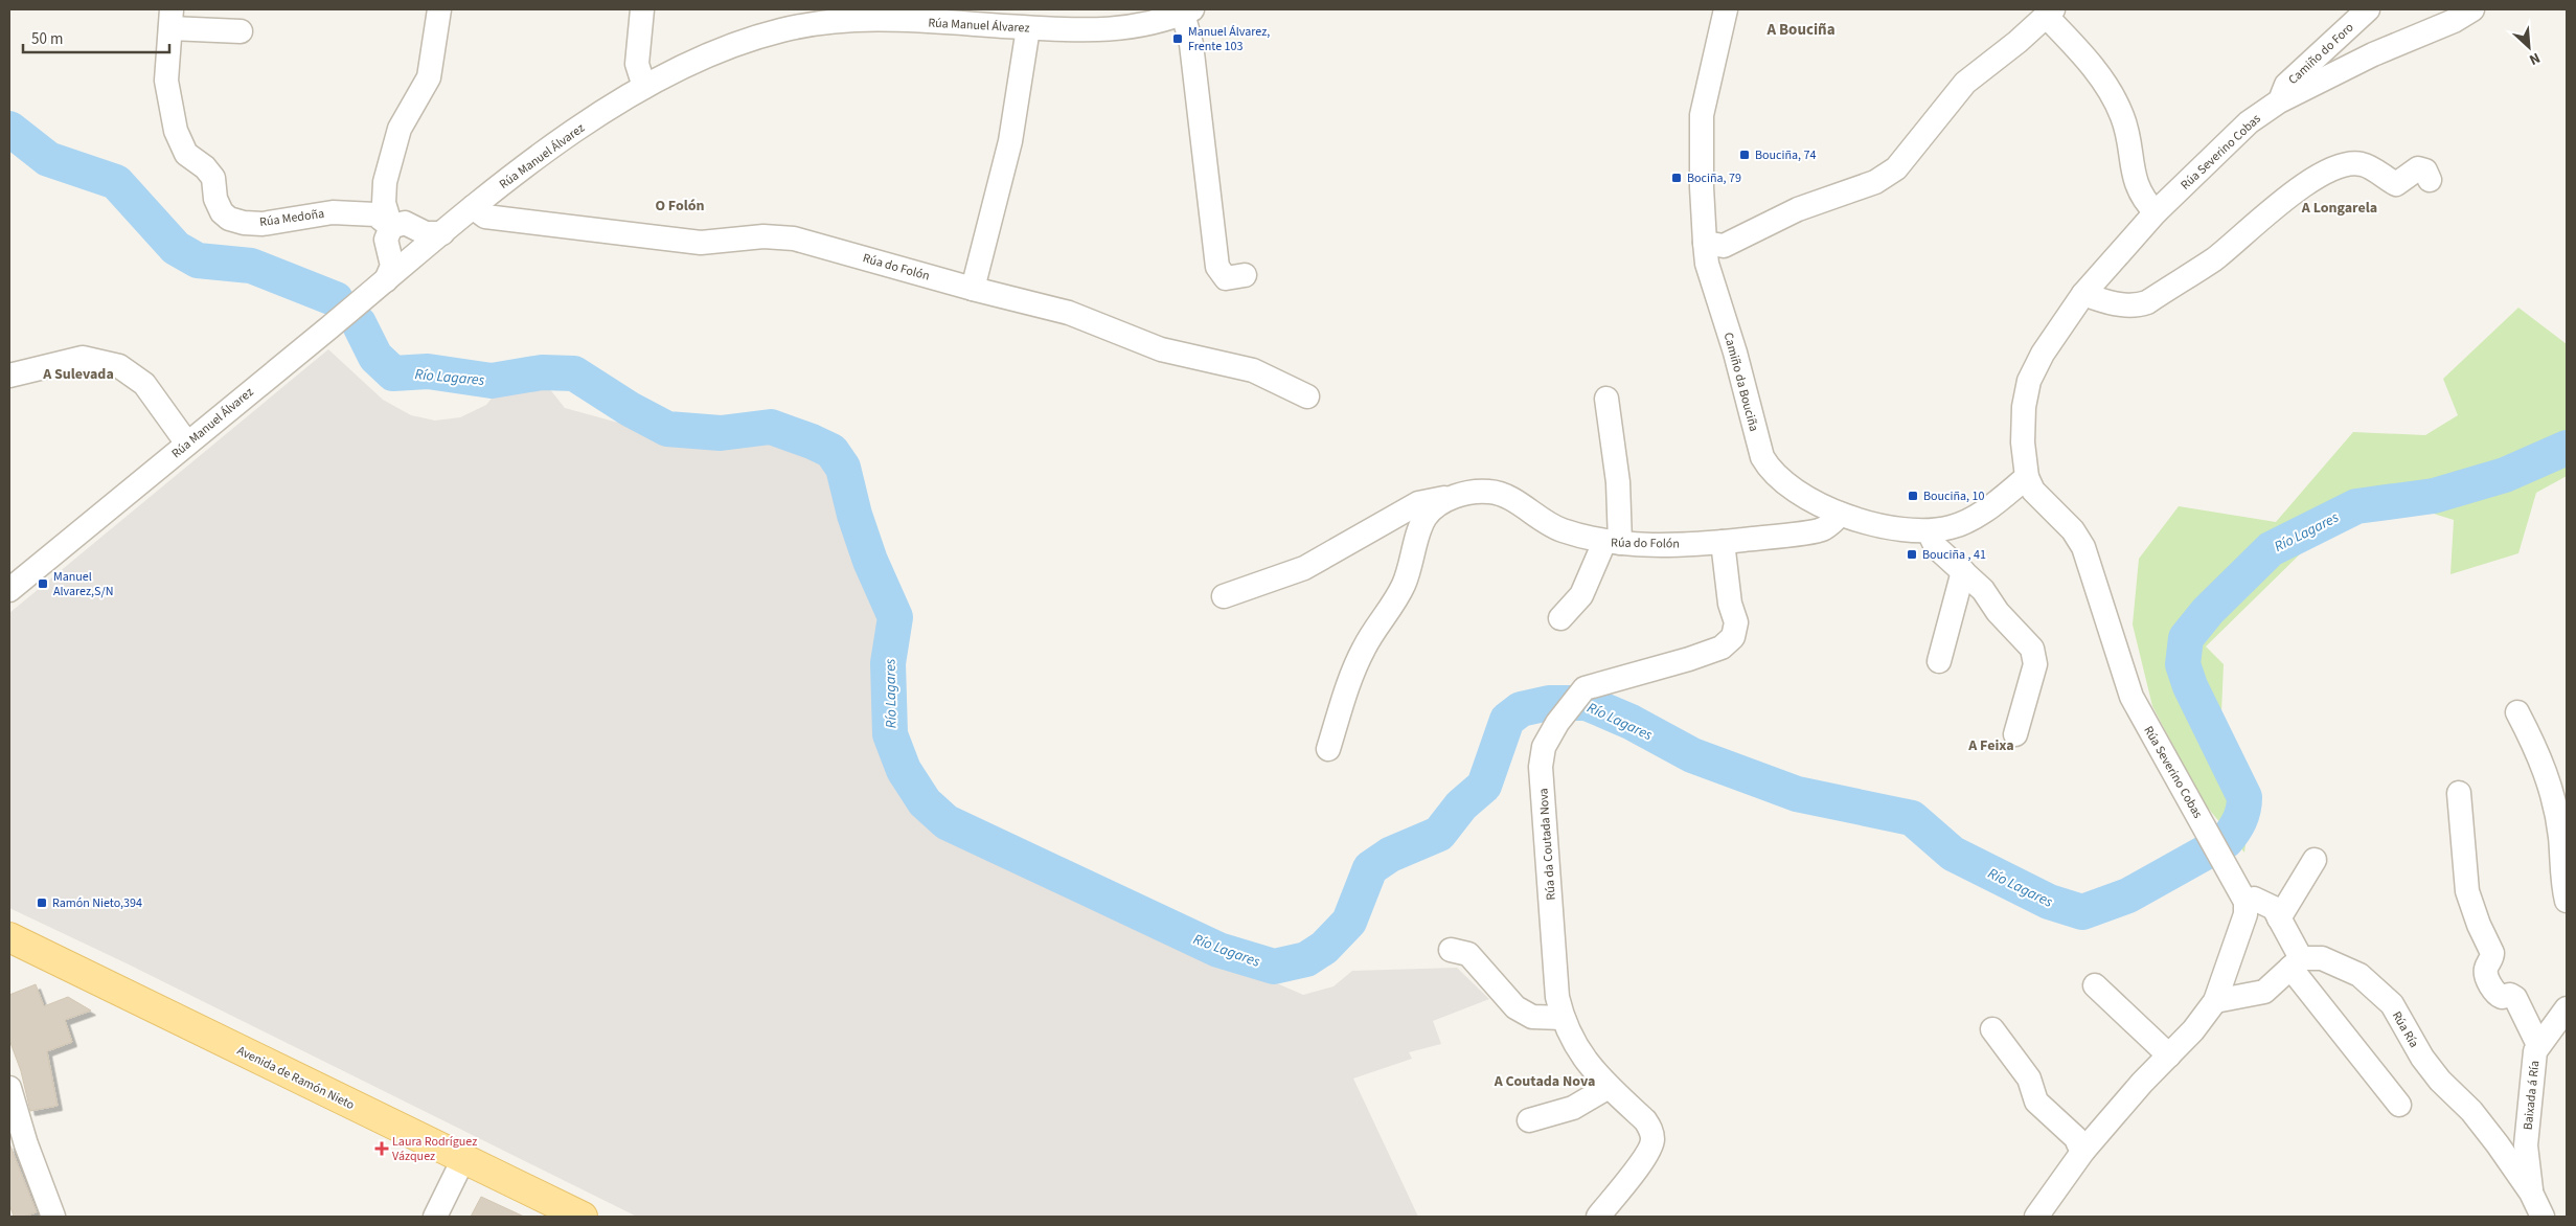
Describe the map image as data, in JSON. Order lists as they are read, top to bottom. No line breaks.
{"streets":{"main road":["Avenida de Ramón Nieto"],"street":["Rúa Manuel Álvarez","Camiño do Foro","Rúa Severino Cobas","Rúa Medoña","Rúa do Folón","Camiño da Bouciña","Rúa da Coutada Nova","Rúa Ría","Baixada á Ría"]},"crossings":[["Rúa Manuel Álvarez","Rúa Medoña"],["Rúa Manuel Álvarez","Rúa do Folón"],["Camiño do Foro","Rúa Severino Cobas"],["Rúa Severino Cobas","Camiño da Bouciña"],["Rúa do Folón","Camiño da Bouciña"],["Rúa do Folón","Rúa da Coutada Nova"],["Rúa Ría","Baixada á Ría"]],"districts":["A Bouciña","O Folón","A Longarela","A Sulevada","A Feixa","A Coutada Nova"],"water":["Río Lagares"],"places":{"transit":["Manuel Álvarez, Frente 103","Bouciña, 74","Bociña, 79","Bouciña, 10","Bouciña , 41","Manuel Alvarez,S/N","Ramón Nieto,394"],"health":["Laura Rodríguez Vázquez"]},"scale_bar":"50 m","north":"bottom right"}
